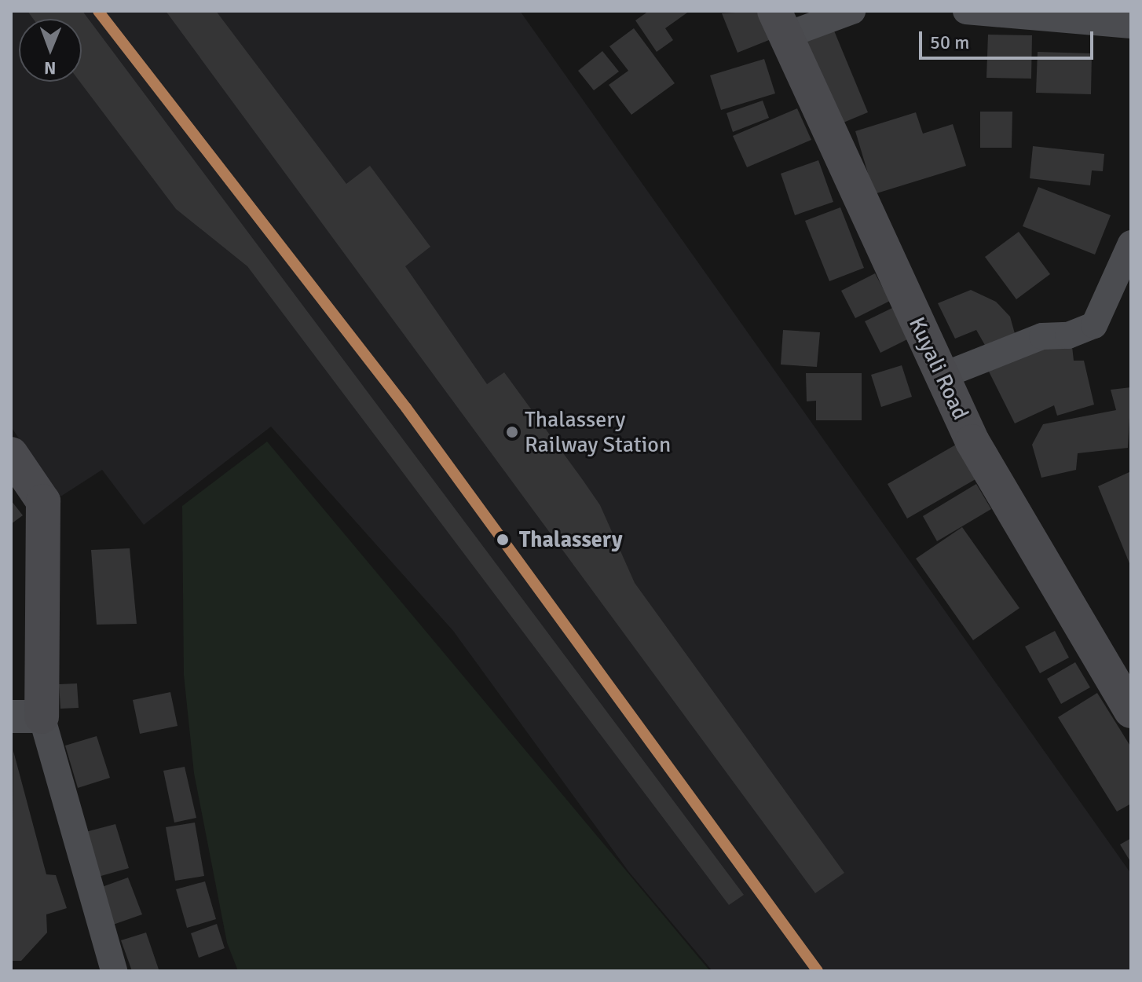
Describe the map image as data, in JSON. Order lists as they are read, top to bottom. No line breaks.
{"streets":{"main road":["Kuyali Road"]},"places":["Thalassery Railway Station","Thalassery"],"scale_bar":"50 m","north":"bottom"}
